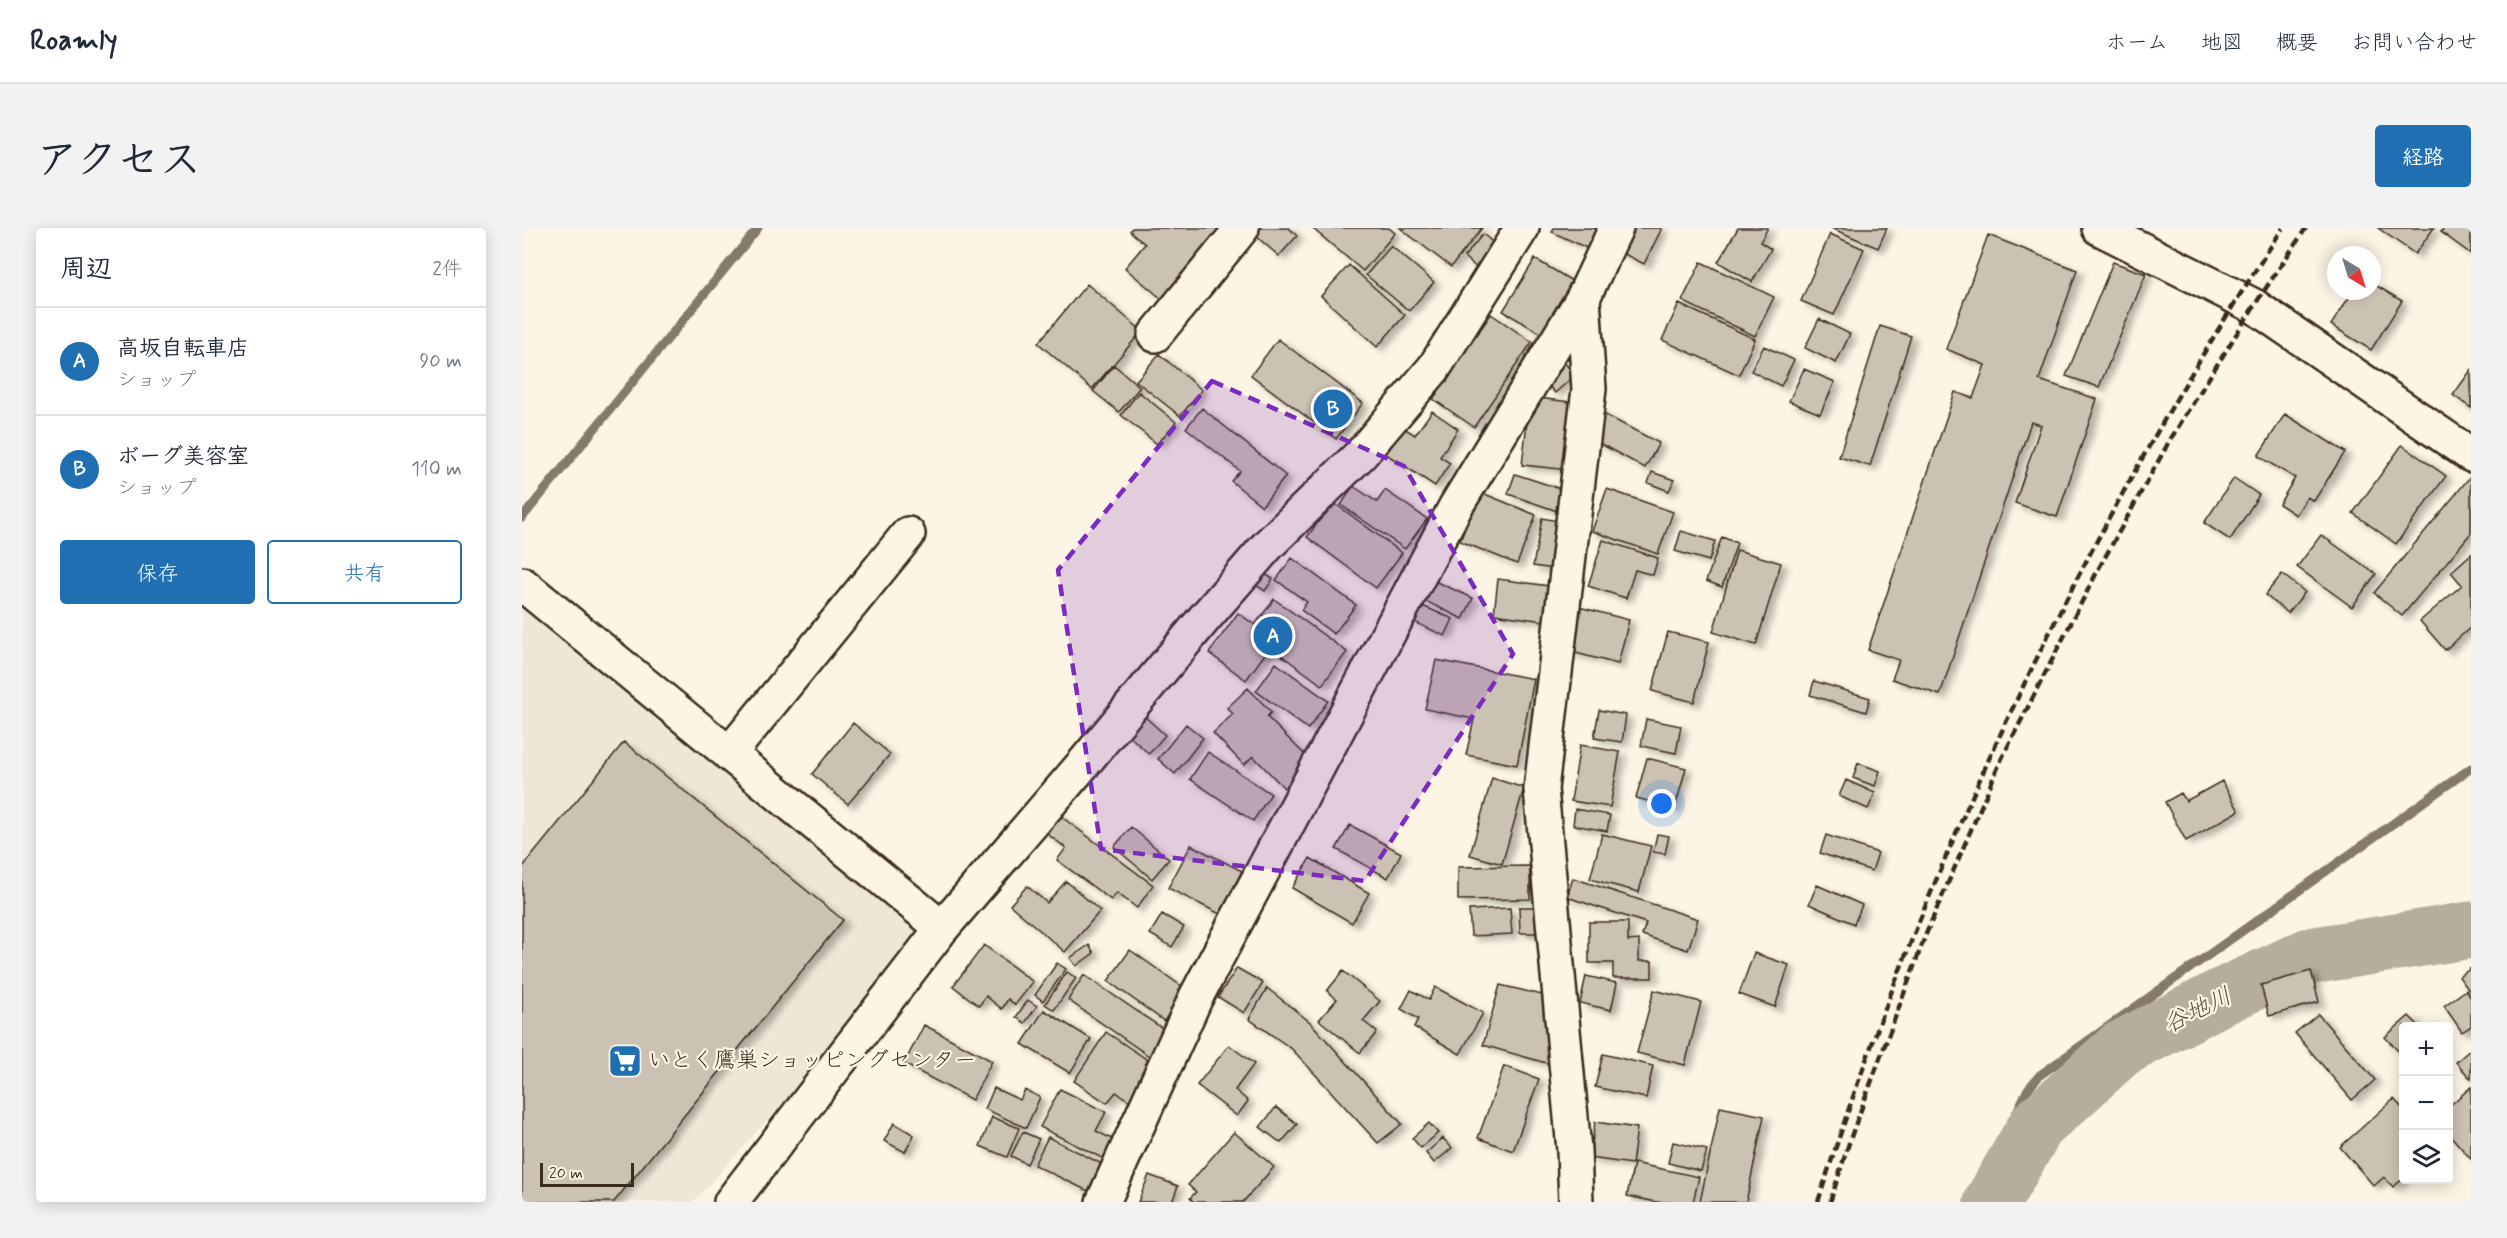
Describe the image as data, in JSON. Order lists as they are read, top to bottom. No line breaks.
{"water":["谷地川"],"places":{"supermarket":["いとく鷹巣ショッピングセンター"]},"scale_bar":"20 m","north":"bottom right","page":{"header":"Roamly","nav":["ホーム","地図","概要","お問い合わせ"],"title":"アクセス","buttons":["経路",["保存","共有"]],"heading":["周辺","2件"],"list":[{"mark":"A","name":"高坂自転車店","note":"ショップ","value":"90 m"},{"mark":"B","name":"ボーグ美容室","note":"ショップ","value":"110 m"}],"pins":["B","A"],"map_buttons":["+","−"],"scale":"20 m"}}
